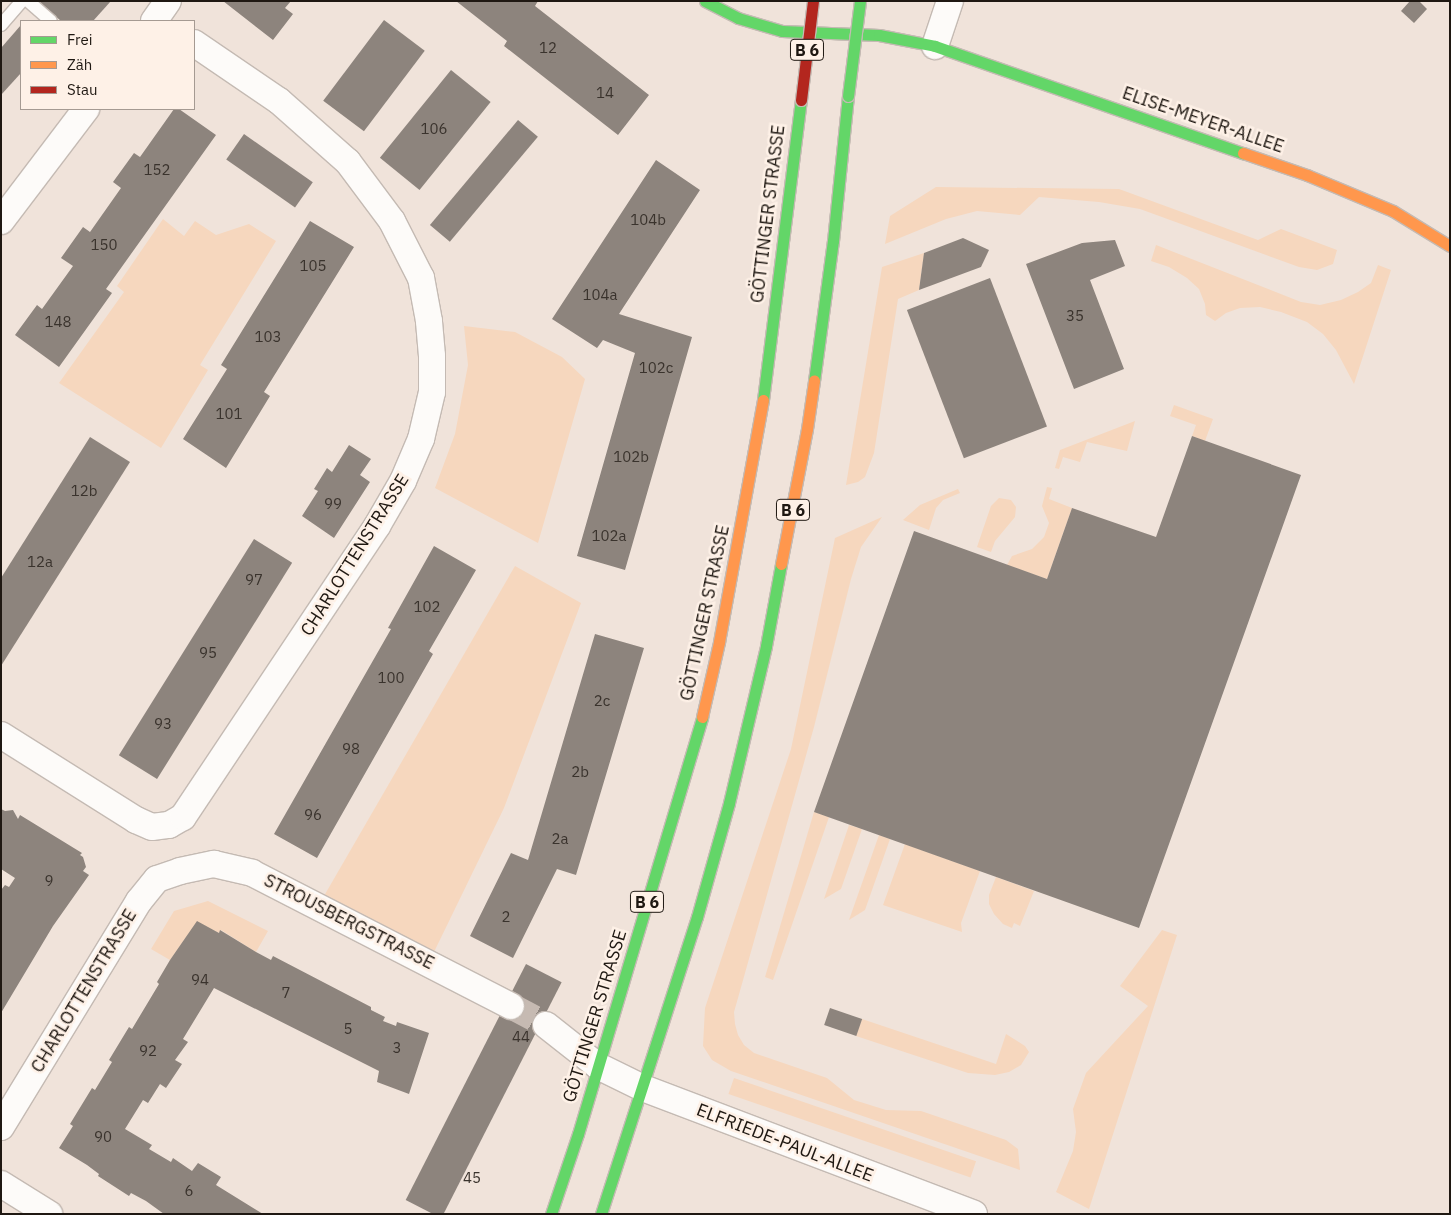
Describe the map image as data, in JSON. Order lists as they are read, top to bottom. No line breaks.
{"streets":{"main road":["B 6","ELISE-MEYER-ALLEE","GÖTTINGER STRASSE"],"street":["CHARLOTTENSTRASSE","STROUSBERGSTRASSE","ELFRIEDE-PAUL-ALLEE"]},"crossings":[["B 6","ELFRIEDE-PAUL-ALLEE"],["GÖTTINGER STRASSE","ELFRIEDE-PAUL-ALLEE"],["CHARLOTTENSTRASSE","STROUSBERGSTRASSE"]],"house_numbers":["12","14","106","152","104b","150","105","104a","35","148","103","102c","101","102b","12b","99","102a","12a","97","102","95","100","2c","93","98","2b","96","2a","9","2","94","7","5","44","3","92","90","45","6"],"legend":["Frei","Zäh","Stau"]}
